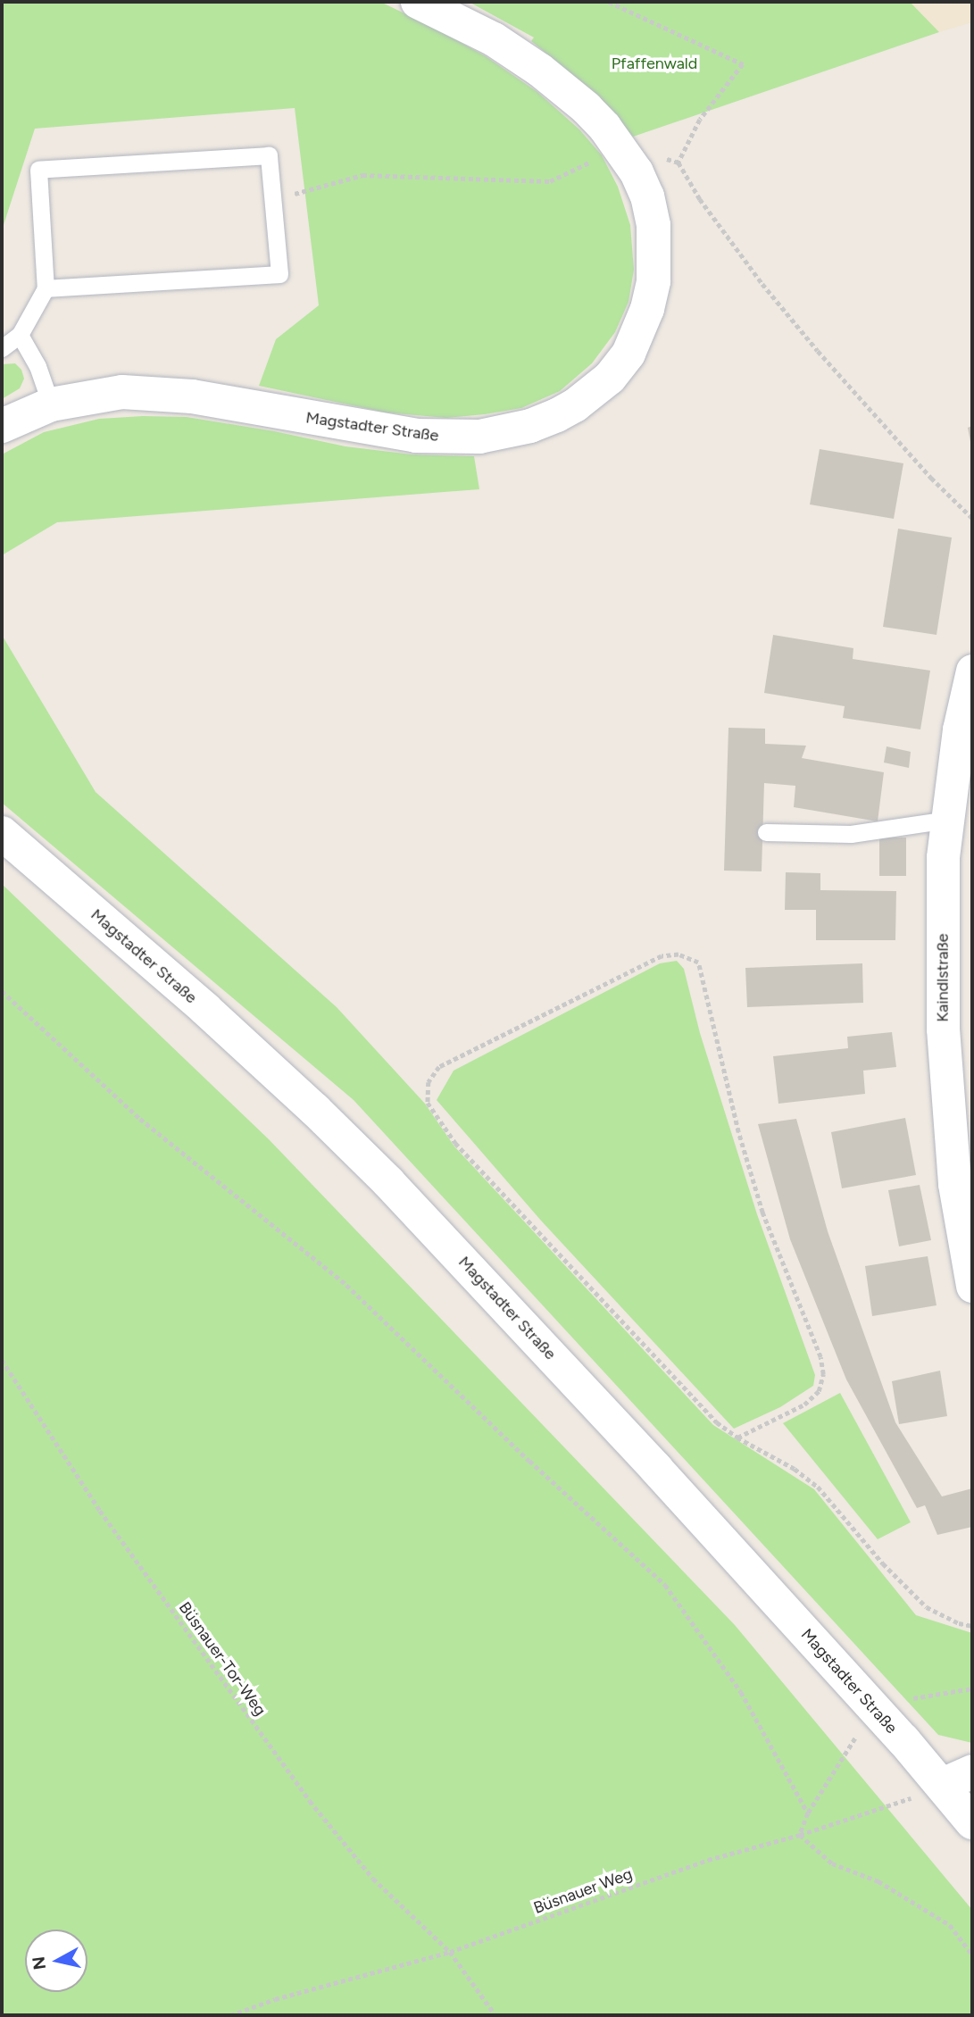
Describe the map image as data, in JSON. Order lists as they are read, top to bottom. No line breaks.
{"streets":{"main road":["Magstadter Straße"],"street":["Kaindlstraße"],"path":["Büsnauer-Tor-Weg","Büsnauer Weg"]},"crossings":[["Magstadter Straße","Büsnauer Weg"],["Büsnauer-Tor-Weg","Büsnauer Weg"]],"parks":["Pfaffenwald"],"north":"left"}
